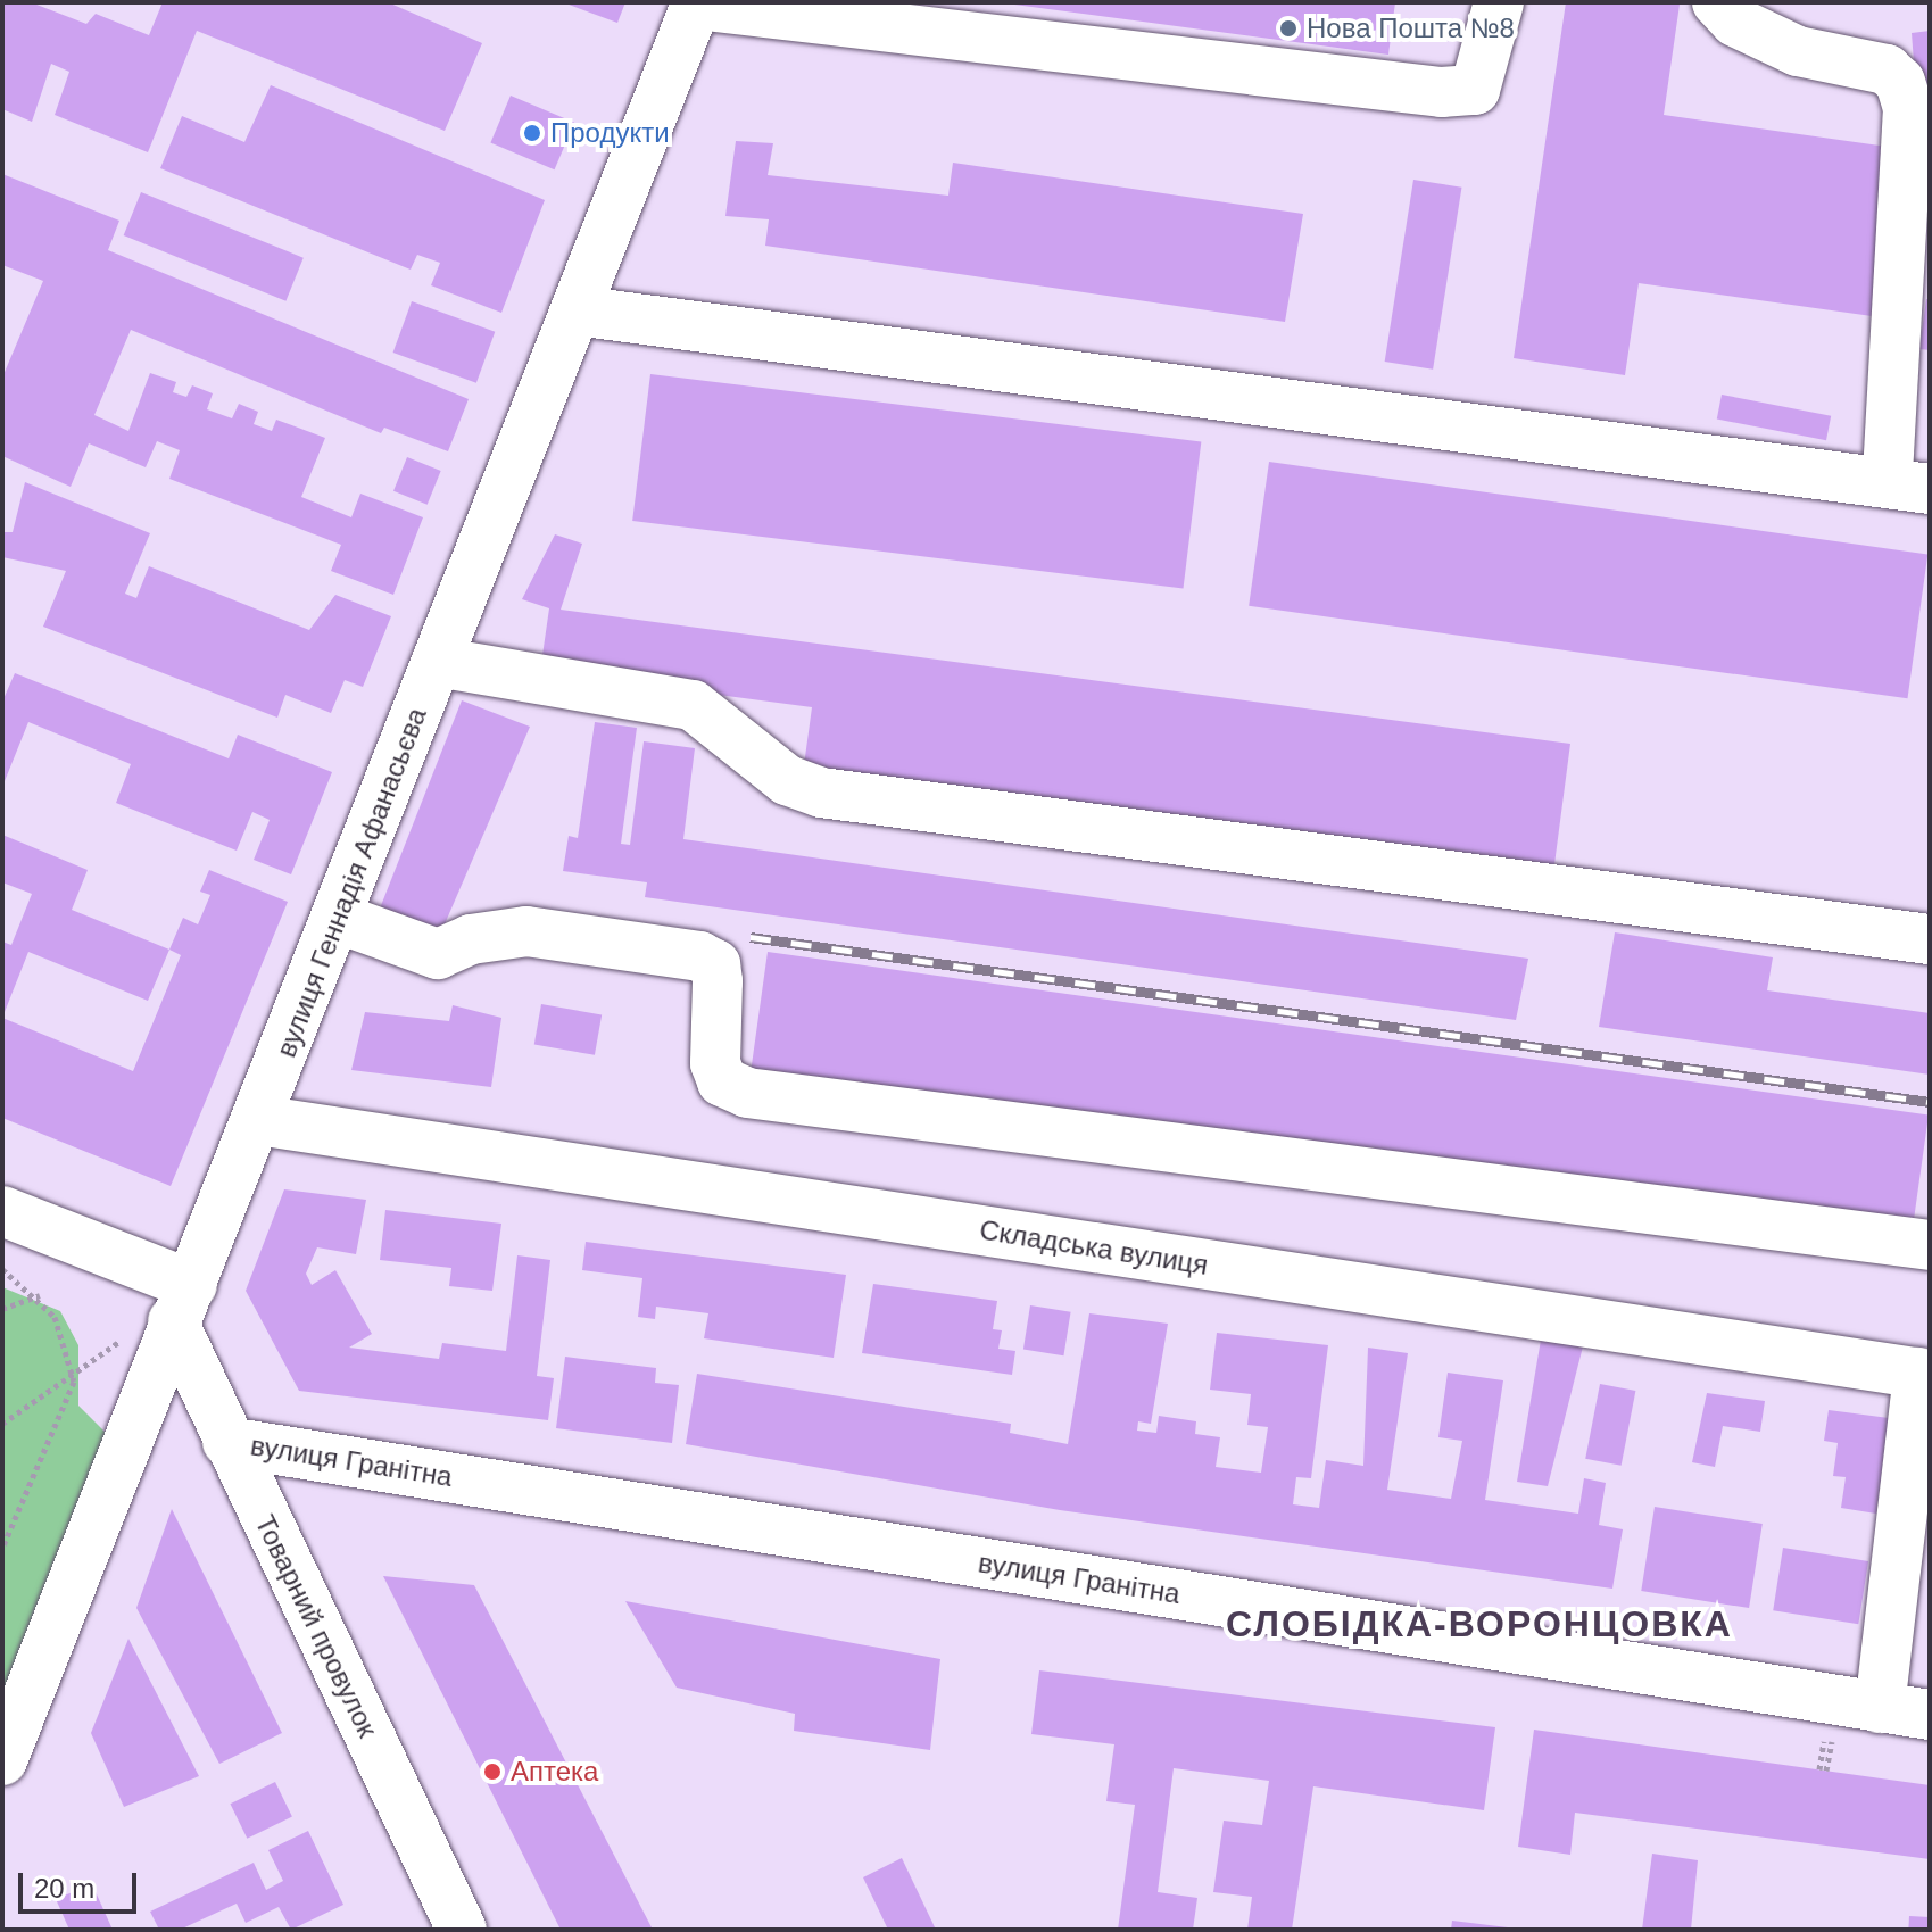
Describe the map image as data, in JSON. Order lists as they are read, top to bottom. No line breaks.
{"streets":{"street":["вулиця Геннадія Афанасьєва","Складська вулиця","вулиця Гранітна","Товарний провулок"]},"crossings":[["вулиця Геннадія Афанасьєва","Складська вулиця"],["вулиця Геннадія Афанасьєва","Товарний провулок"],["вулиця Гранітна","Товарний провулок"]],"districts":["СЛОБІДКА-ВОРОНЦОВКА"],"places":["Нова Пошта №8","Продукти","Аптека"],"scale_bar":"20 m"}
